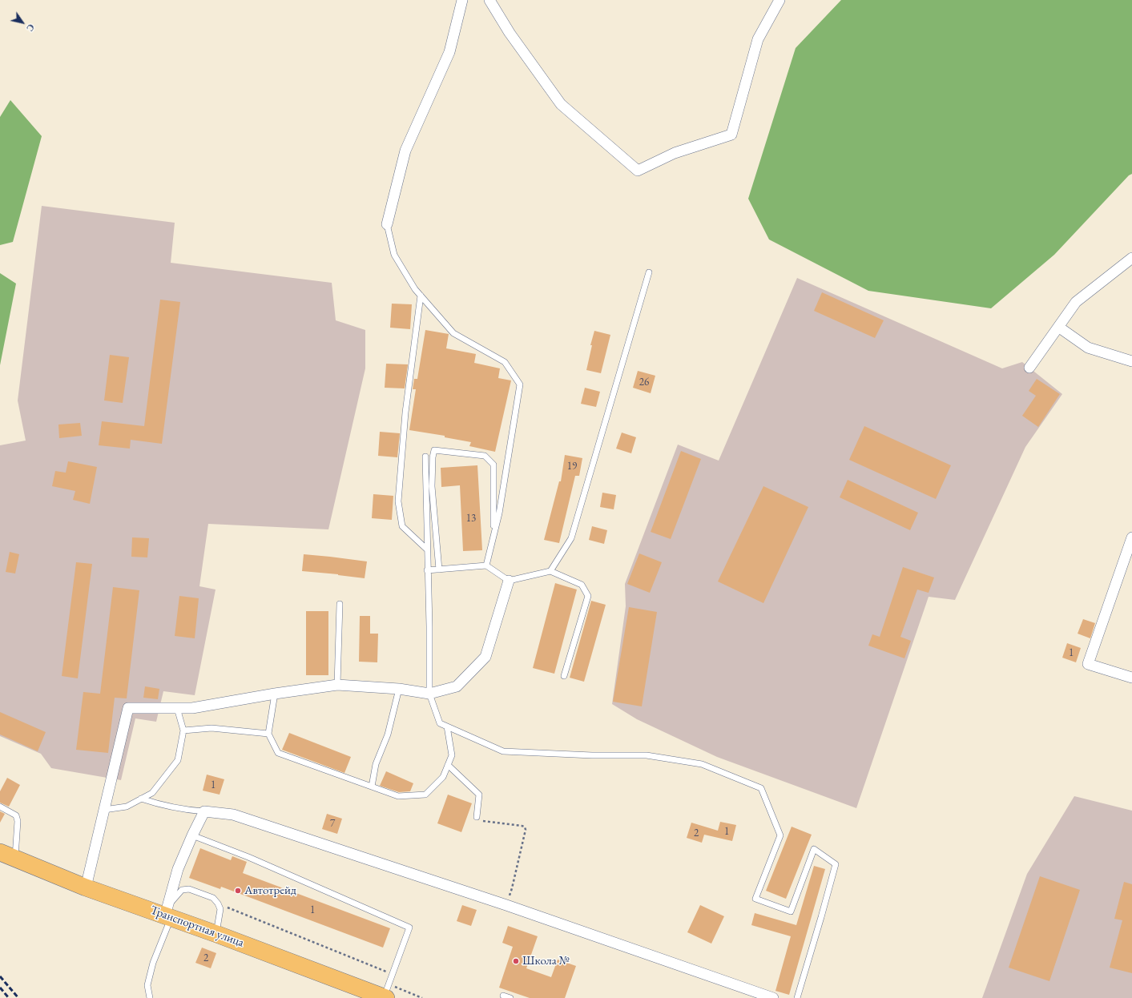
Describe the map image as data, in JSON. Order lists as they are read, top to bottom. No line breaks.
{"streets":{"main road":["Транспортная улица"]},"places":["Автотрейд","Школа №"],"house_numbers":["26","19","13","1","1","7","1","2","1","2"],"north":"bottom right"}
